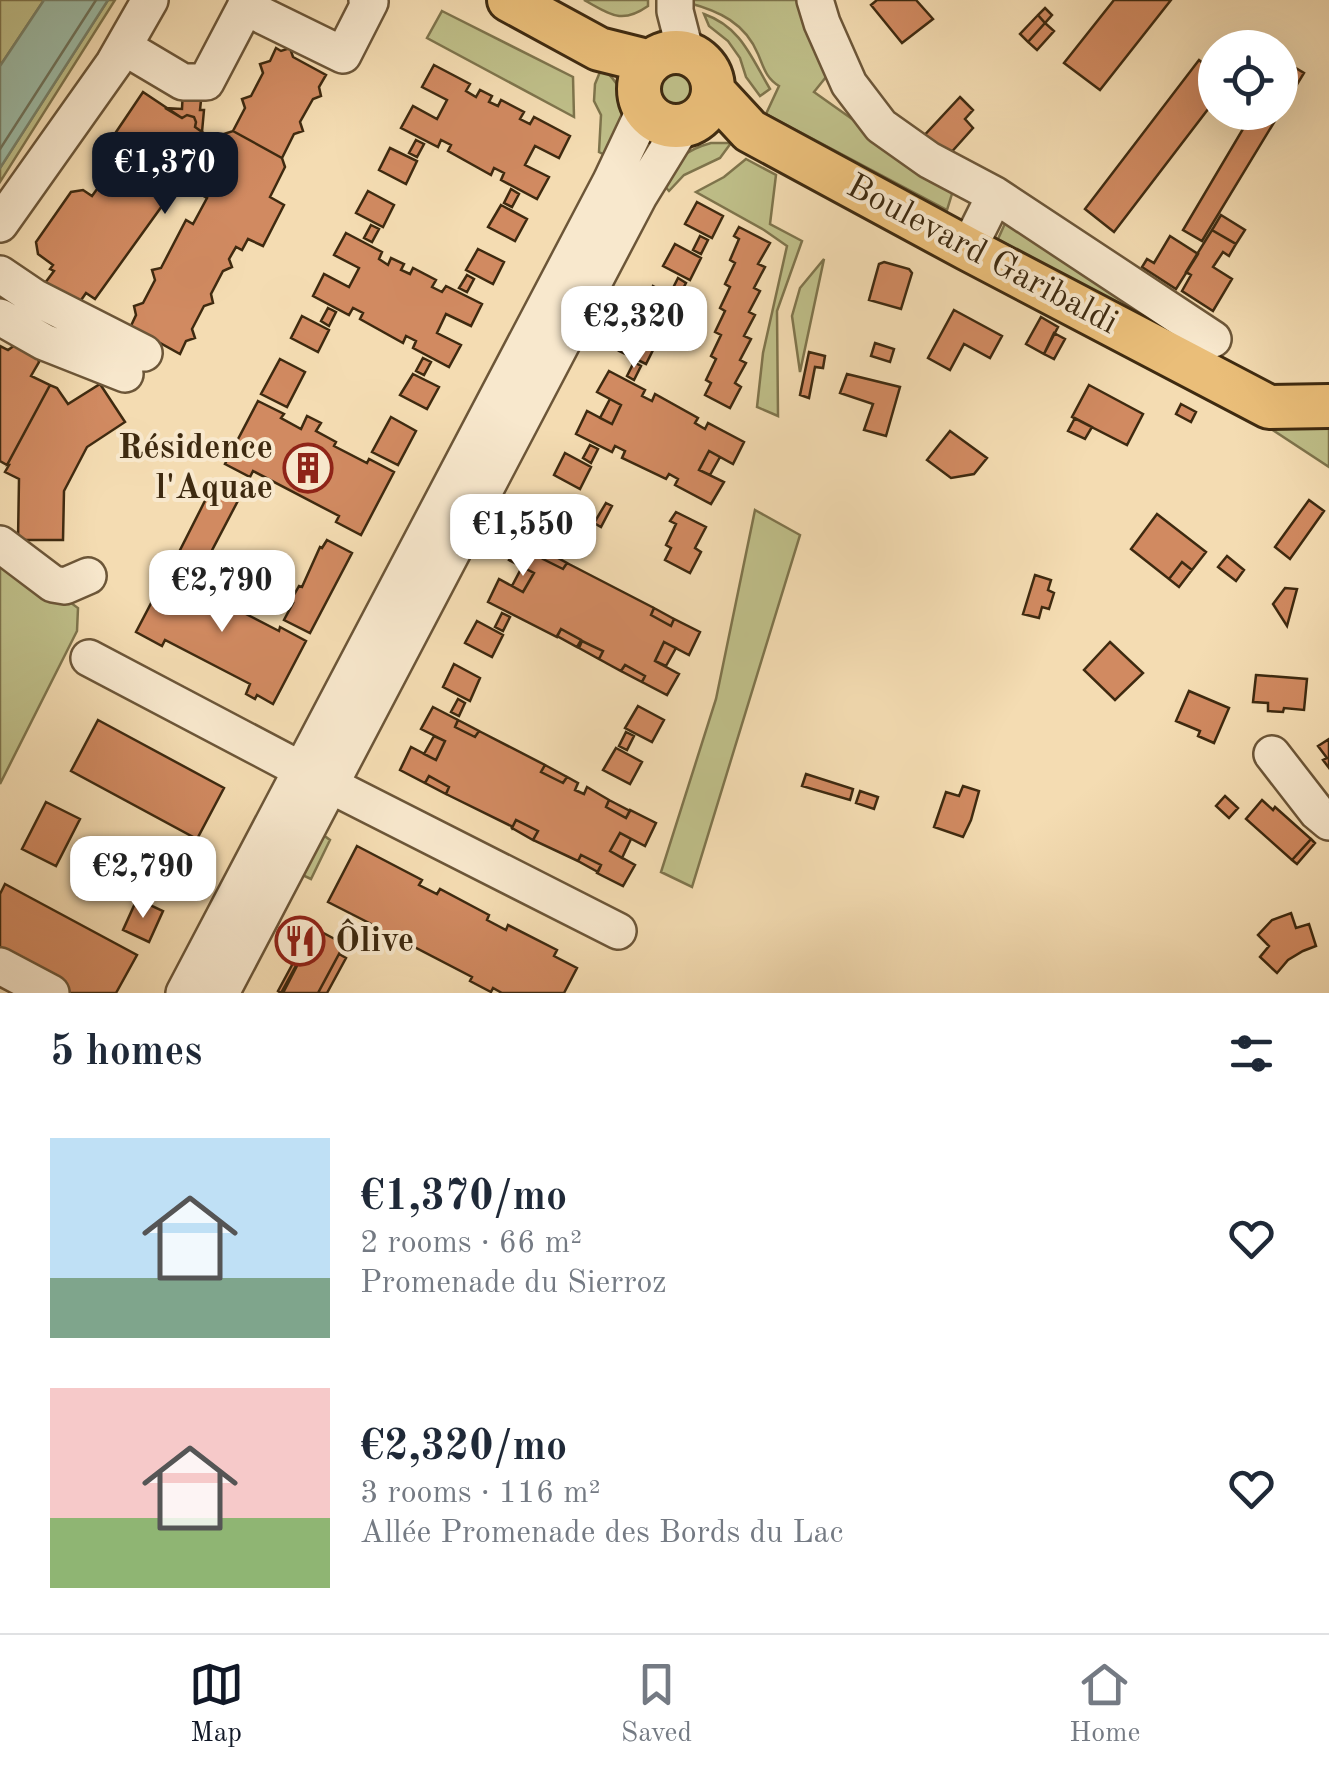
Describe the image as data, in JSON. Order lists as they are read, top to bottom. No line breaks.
{"streets":{"main road":["Boulevard Garibaldi"]},"places":{"building":["Résidence l'Aquae"],"restaurant":["Ôlive"]},"page":{"price":["€1,370","€2,320","€1,550","€2,790","€2,790"],"heading":"5 homes","list":[{"name":"€1,370/mo","note":"2 rooms · 66 m² · Promenade du Sierroz"},{"name":"€2,320/mo","note":"3 rooms · 116 m² · Allée Promenade des Bords du Lac"}],"tabs":["Map","Saved","Home"]}}
